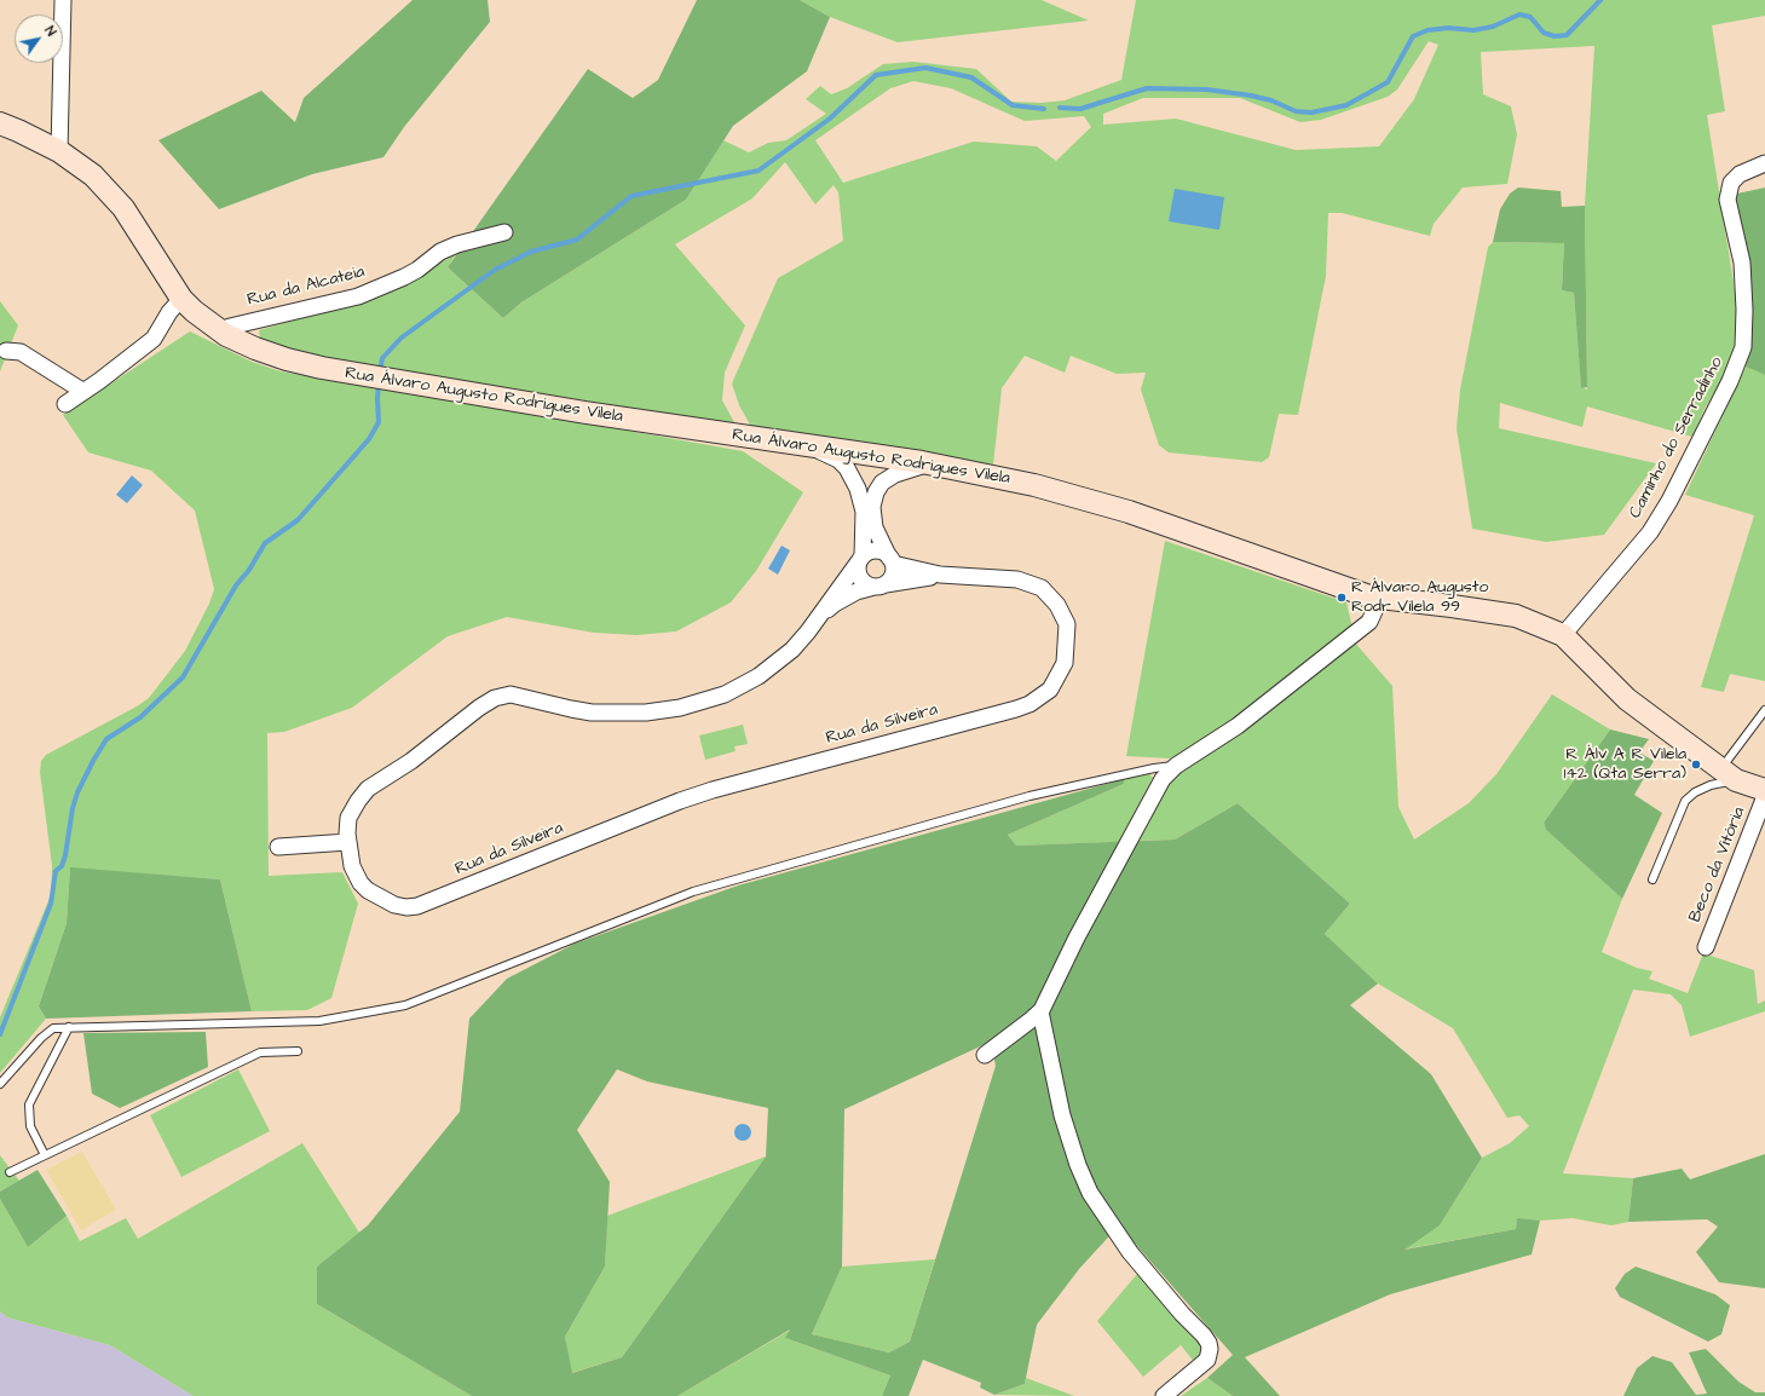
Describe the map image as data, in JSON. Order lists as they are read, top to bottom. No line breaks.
{"streets":{"main road":["Rua Álvaro Augusto Rodrigues Vilela"],"street":["Rua da Alcateia","Caminho do Serradinho","Rua da Silveira","Beco da Vitória"]},"crossings":[["Rua da Alcateia","Rua Álvaro Augusto Rodrigues Vilela"],["Rua Álvaro Augusto Rodrigues Vilela","Caminho do Serradinho"]],"places":["R Álvaro Augusto Rodr Vilela 99","R Álv A R Vilela 142 (Qta Serra)"],"north":"top right"}
